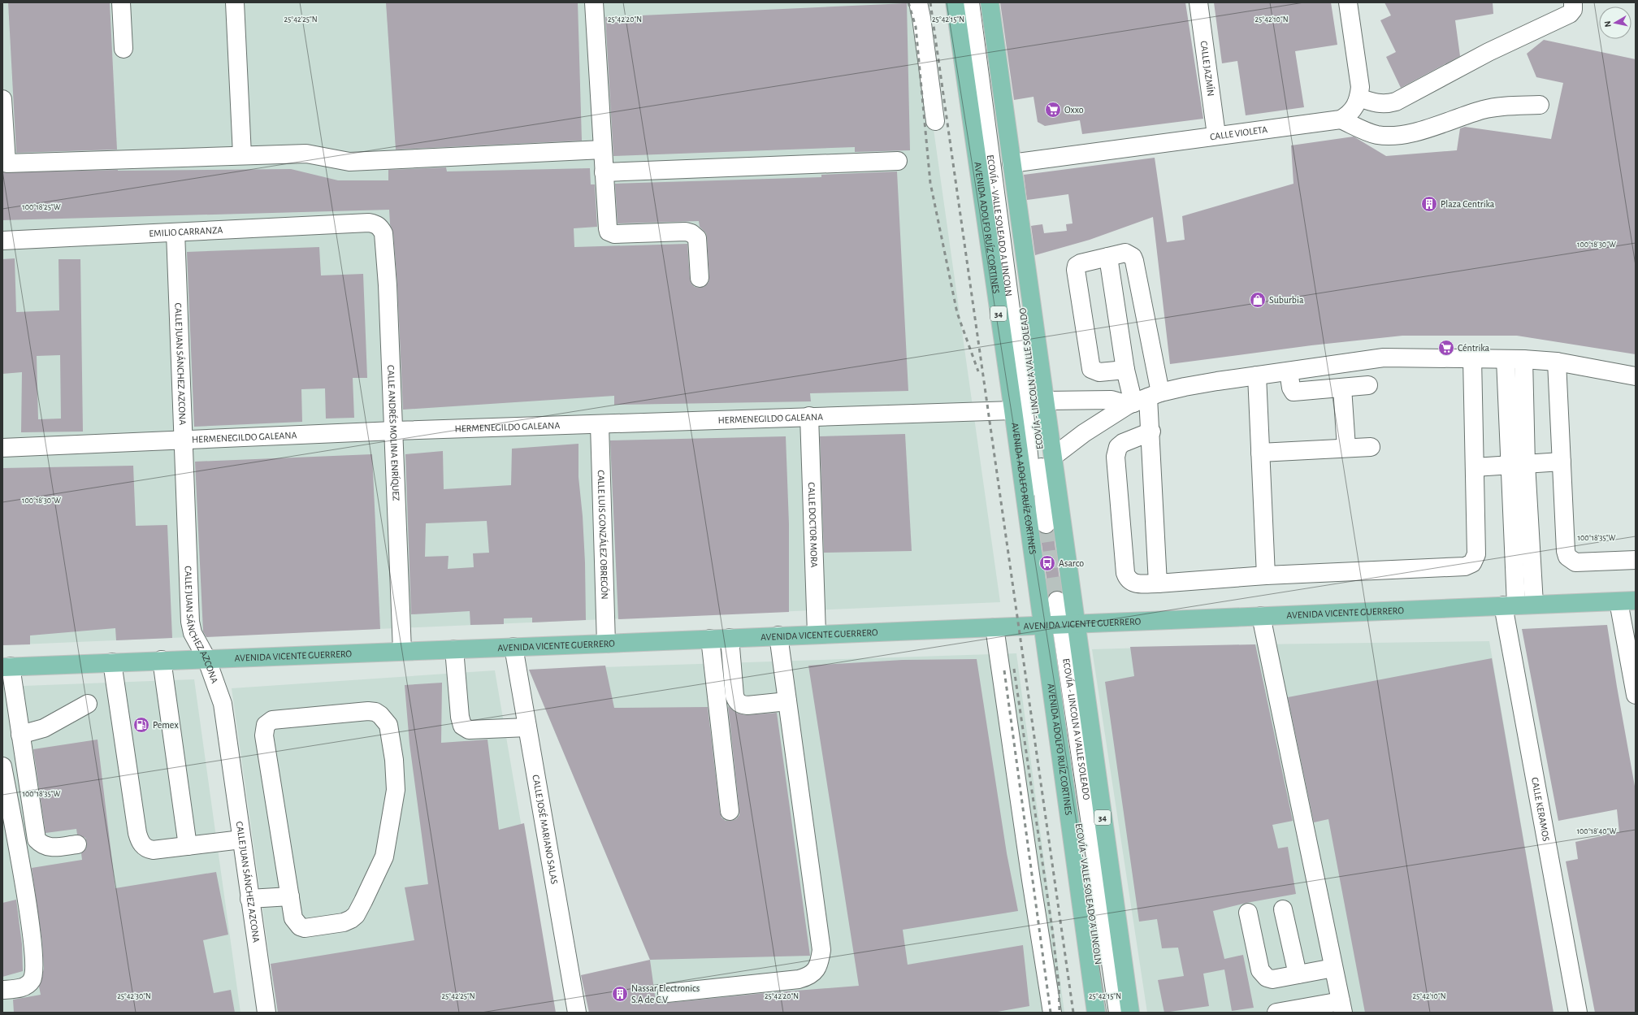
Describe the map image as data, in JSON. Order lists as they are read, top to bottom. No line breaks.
{"streets":{"main road":["AVENIDA ADOLFO RUÍZ CORTINES","34","AVENIDA VICENTE GUERRERO"],"street":["CALLE JAZMÍN","CALLE VIOLETA","ECOVÍA - VALLE SOLEADO A LINCOLN","EMILIO CARRANZA","CALLE JUAN SÁNCHEZ AZCONA","ECOVÍA - LINCOLN A VALLE SOLEADO","HERMENEGILDO GALEANA","CALLE ANDRÉS MOLINA ENRÍQUEZ","CALLE DOCTOR MORA","CALLE LUIS GONZÁLEZ OBREGÓN","CALLE KERAMOS","CALLE JOSÉ MARIANO SALAS"]},"crossings":[["CALLE JAZMÍN","CALLE VIOLETA"],["CALLE VIOLETA","AVENIDA ADOLFO RUÍZ CORTINES"],["ECOVÍA - VALLE SOLEADO A LINCOLN","AVENIDA ADOLFO RUÍZ CORTINES"],["ECOVÍA - VALLE SOLEADO A LINCOLN","ECOVÍA - LINCOLN A VALLE SOLEADO"],["ECOVÍA - VALLE SOLEADO A LINCOLN","AVENIDA VICENTE GUERRERO"],["AVENIDA ADOLFO RUÍZ CORTINES","ECOVÍA - LINCOLN A VALLE SOLEADO"],["AVENIDA ADOLFO RUÍZ CORTINES","HERMENEGILDO GALEANA"],["AVENIDA ADOLFO RUÍZ CORTINES","AVENIDA VICENTE GUERRERO"],["EMILIO CARRANZA","CALLE JUAN SÁNCHEZ AZCONA"],["EMILIO CARRANZA","CALLE ANDRÉS MOLINA ENRÍQUEZ"],["CALLE JUAN SÁNCHEZ AZCONA","HERMENEGILDO GALEANA"],["CALLE JUAN SÁNCHEZ AZCONA","AVENIDA VICENTE GUERRERO"],["ECOVÍA - LINCOLN A VALLE SOLEADO","AVENIDA VICENTE GUERRERO"],["HERMENEGILDO GALEANA","CALLE ANDRÉS MOLINA ENRÍQUEZ"],["HERMENEGILDO GALEANA","CALLE DOCTOR MORA"],["HERMENEGILDO GALEANA","CALLE LUIS GONZÁLEZ OBREGÓN"],["CALLE ANDRÉS MOLINA ENRÍQUEZ","AVENIDA VICENTE GUERRERO"],["CALLE DOCTOR MORA","AVENIDA VICENTE GUERRERO"],["CALLE LUIS GONZÁLEZ OBREGÓN","AVENIDA VICENTE GUERRERO"],["AVENIDA VICENTE GUERRERO","CALLE KERAMOS"],["AVENIDA VICENTE GUERRERO","CALLE JOSÉ MARIANO SALAS"]],"places":{"supermarket":["Oxxo","Céntrika"],"building":["Plaza Centrika","Nassar Electronics S.A de C.V"],"shop":["Suburbia"],"bus stop":["Asarco"],"fuel station":["Pemex"]},"north":"left","coordinates":["25°42'25\"N","25°42'20\"N","25°42'15\"N","25°42'10\"N","100°18'25\"W","100°18'30\"W","100°18'35\"W","100°18'40\"W","25°42'30\"N"]}
